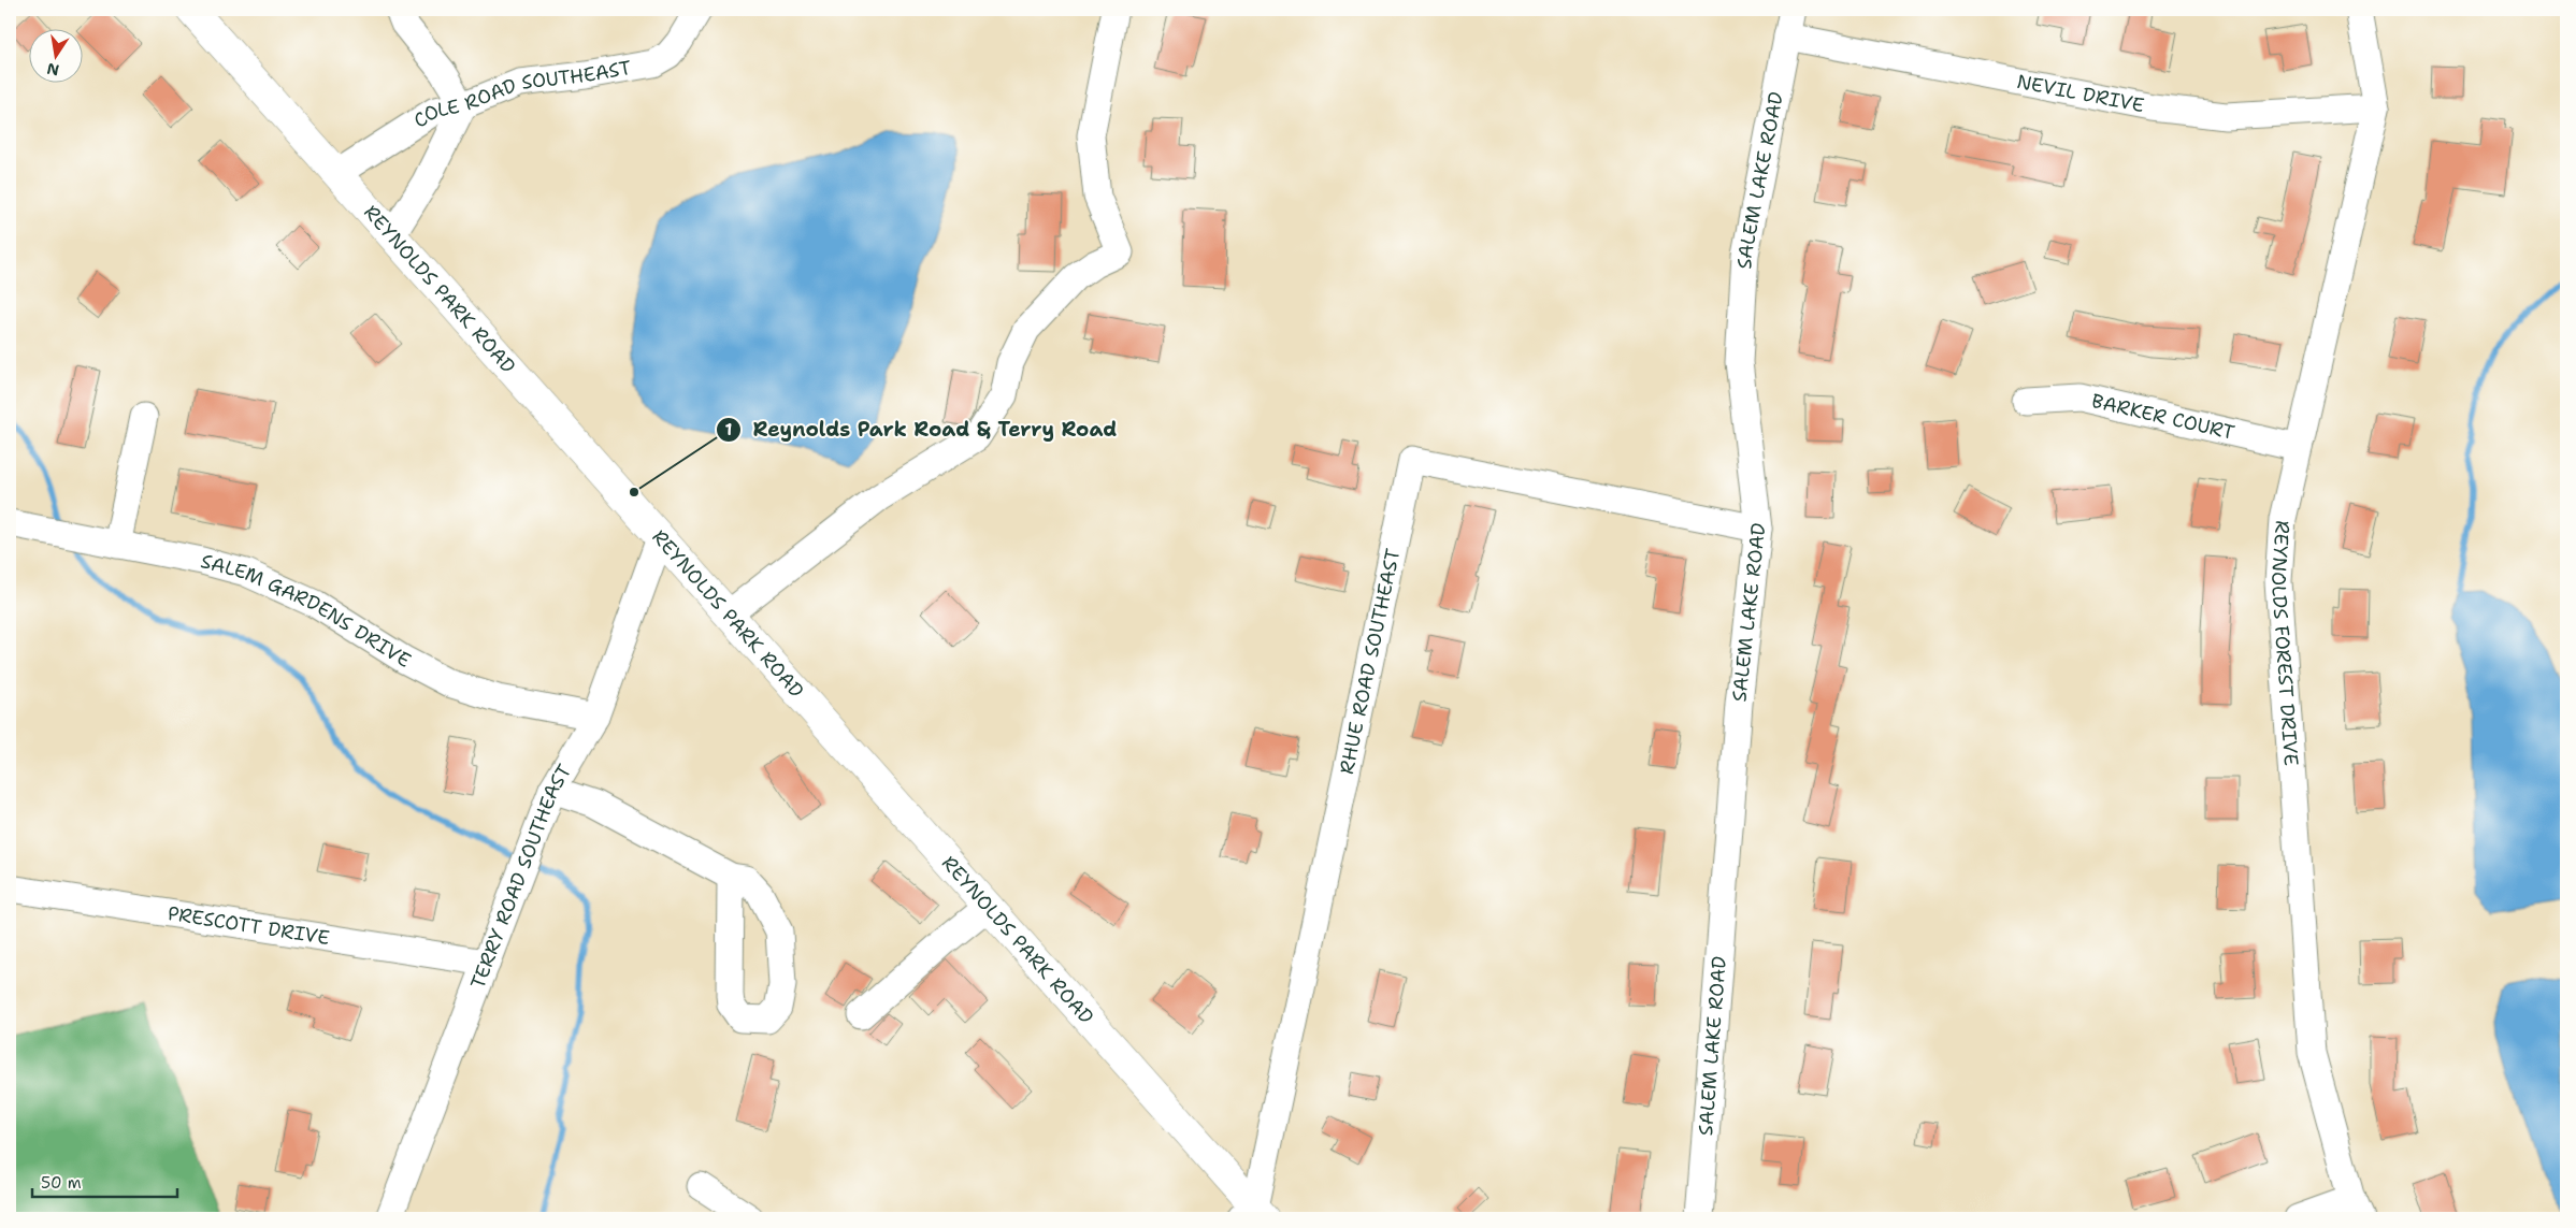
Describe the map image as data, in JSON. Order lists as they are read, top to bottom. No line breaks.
{"streets":{"main road":["REYNOLDS PARK ROAD"],"street":["NEVIL DRIVE","COLE ROAD SOUTHEAST","SALEM LAKE ROAD","BARKER COURT","SALEM GARDENS DRIVE","REYNOLDS FOREST DRIVE","RHUE ROAD SOUTHEAST","TERRY ROAD SOUTHEAST","PRESCOTT DRIVE"]},"crossings":[["NEVIL DRIVE","SALEM LAKE ROAD"],["NEVIL DRIVE","REYNOLDS FOREST DRIVE"],["COLE ROAD SOUTHEAST","REYNOLDS PARK ROAD"],["SALEM LAKE ROAD","RHUE ROAD SOUTHEAST"],["REYNOLDS PARK ROAD","RHUE ROAD SOUTHEAST"],["REYNOLDS PARK ROAD","TERRY ROAD SOUTHEAST"],["BARKER COURT","REYNOLDS FOREST DRIVE"],["SALEM GARDENS DRIVE","TERRY ROAD SOUTHEAST"],["TERRY ROAD SOUTHEAST","PRESCOTT DRIVE"]],"places":["Reynolds Park Road & Terry Road"],"scale_bar":"50 m","north":"bottom"}
